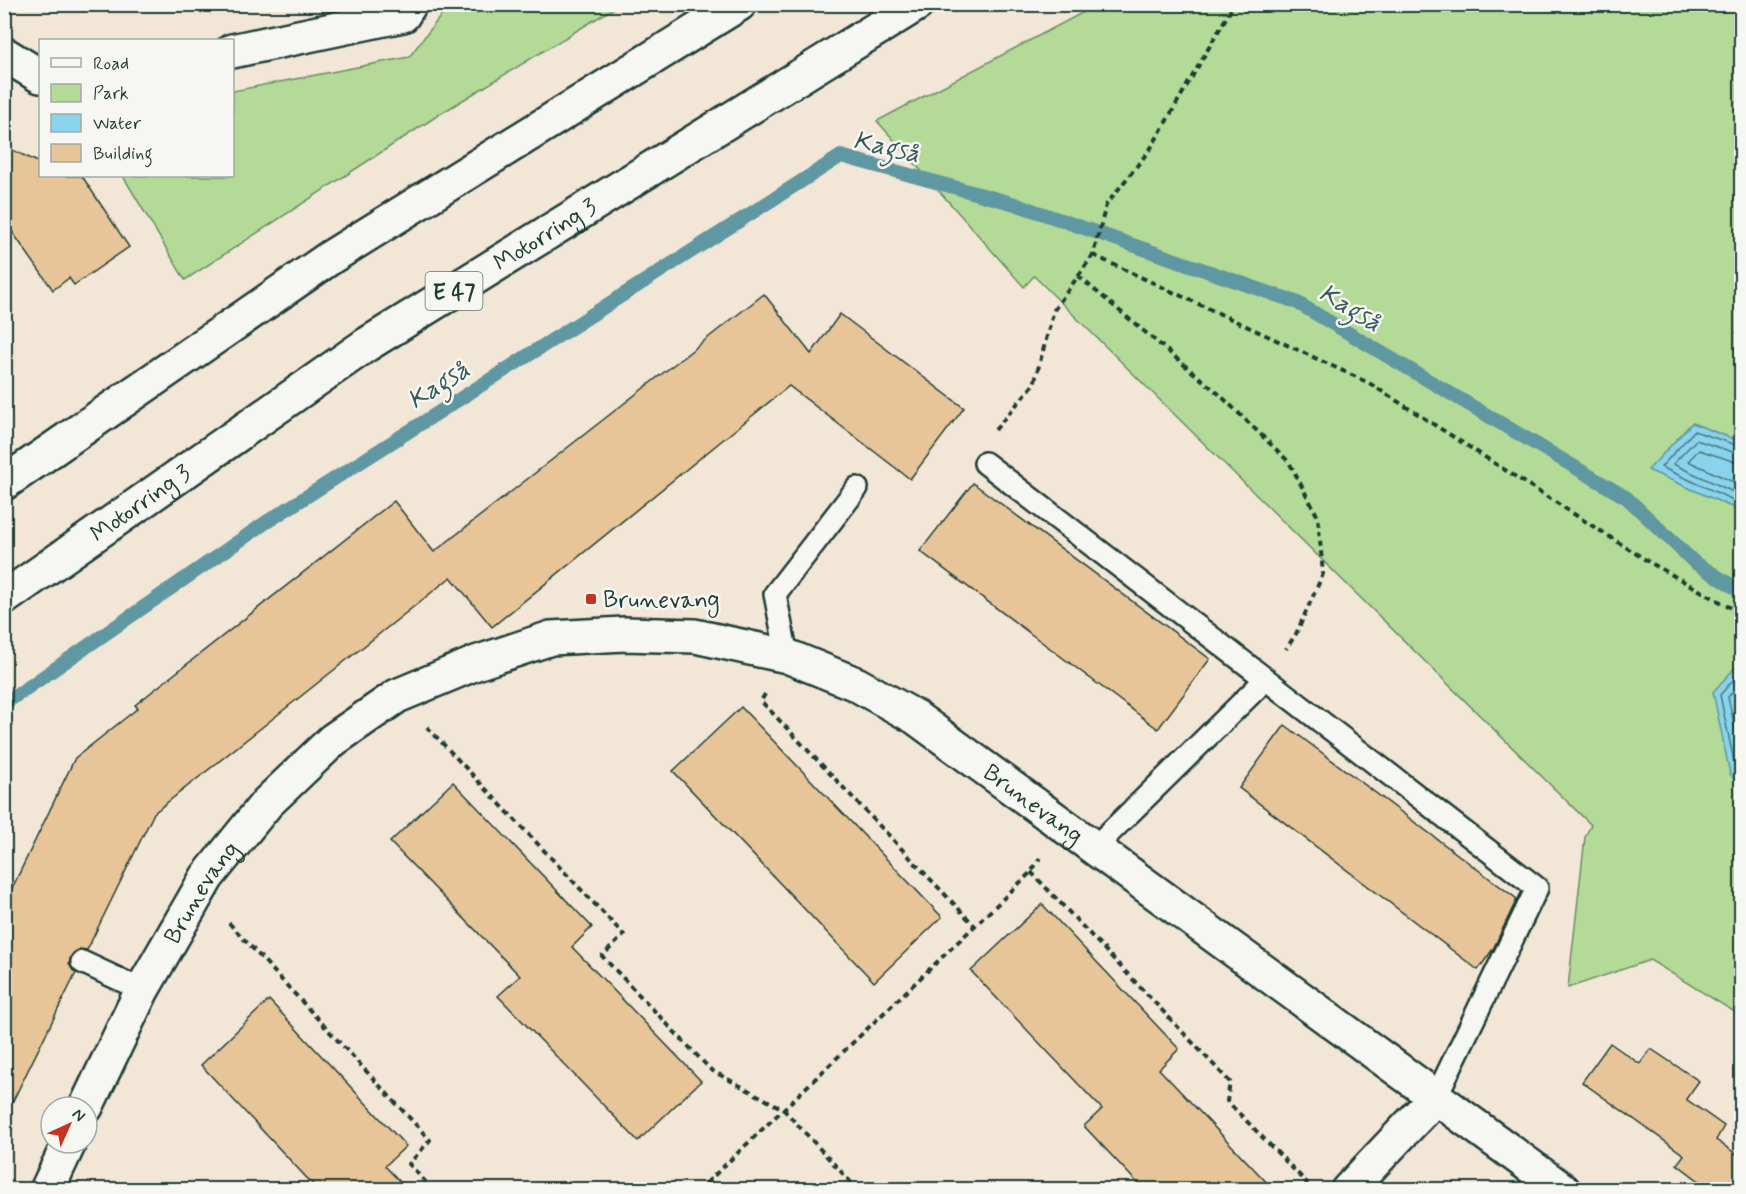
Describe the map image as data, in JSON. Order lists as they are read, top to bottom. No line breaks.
{"streets":{"main road":["Motorring 3","E 47","Brunevang"]},"water":["Kagså"],"places":{"transit":["Brunevang"]},"legend":["Road","Park","Water","Building"],"north":"top right"}
